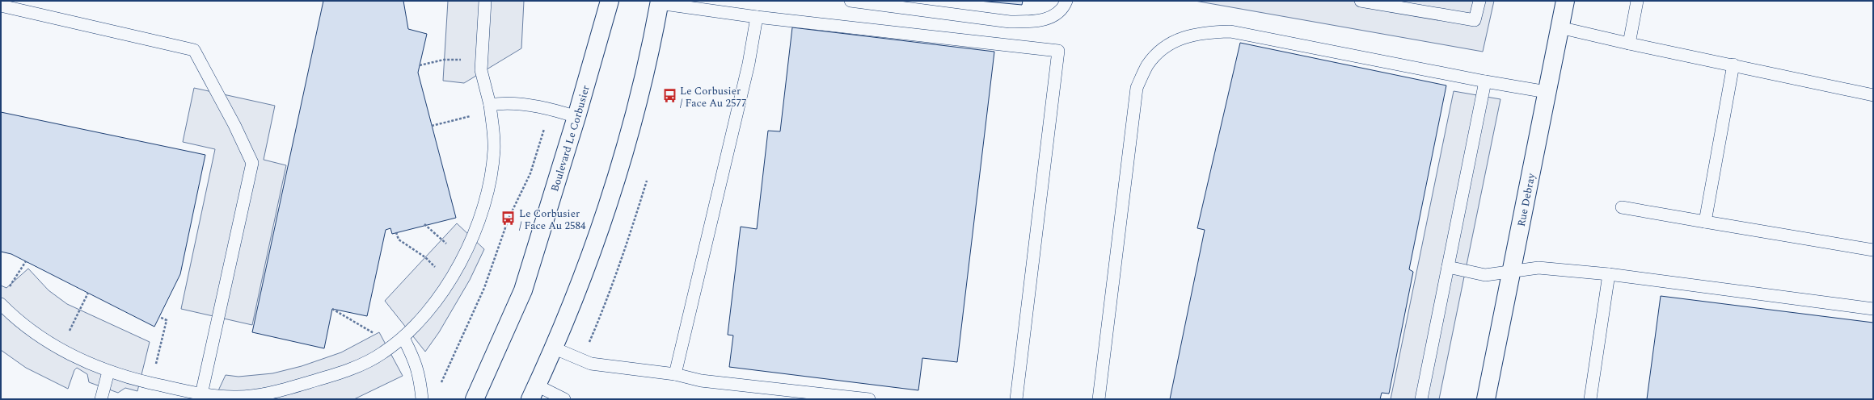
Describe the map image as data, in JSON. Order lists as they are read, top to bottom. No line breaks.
{"streets":{"street":["Boulevard Le Corbusier","Rue Debray"]},"places":{"bus stop":["Le Corbusier / Face Au 2577","Le Corbusier / Face Au 2584"]}}
